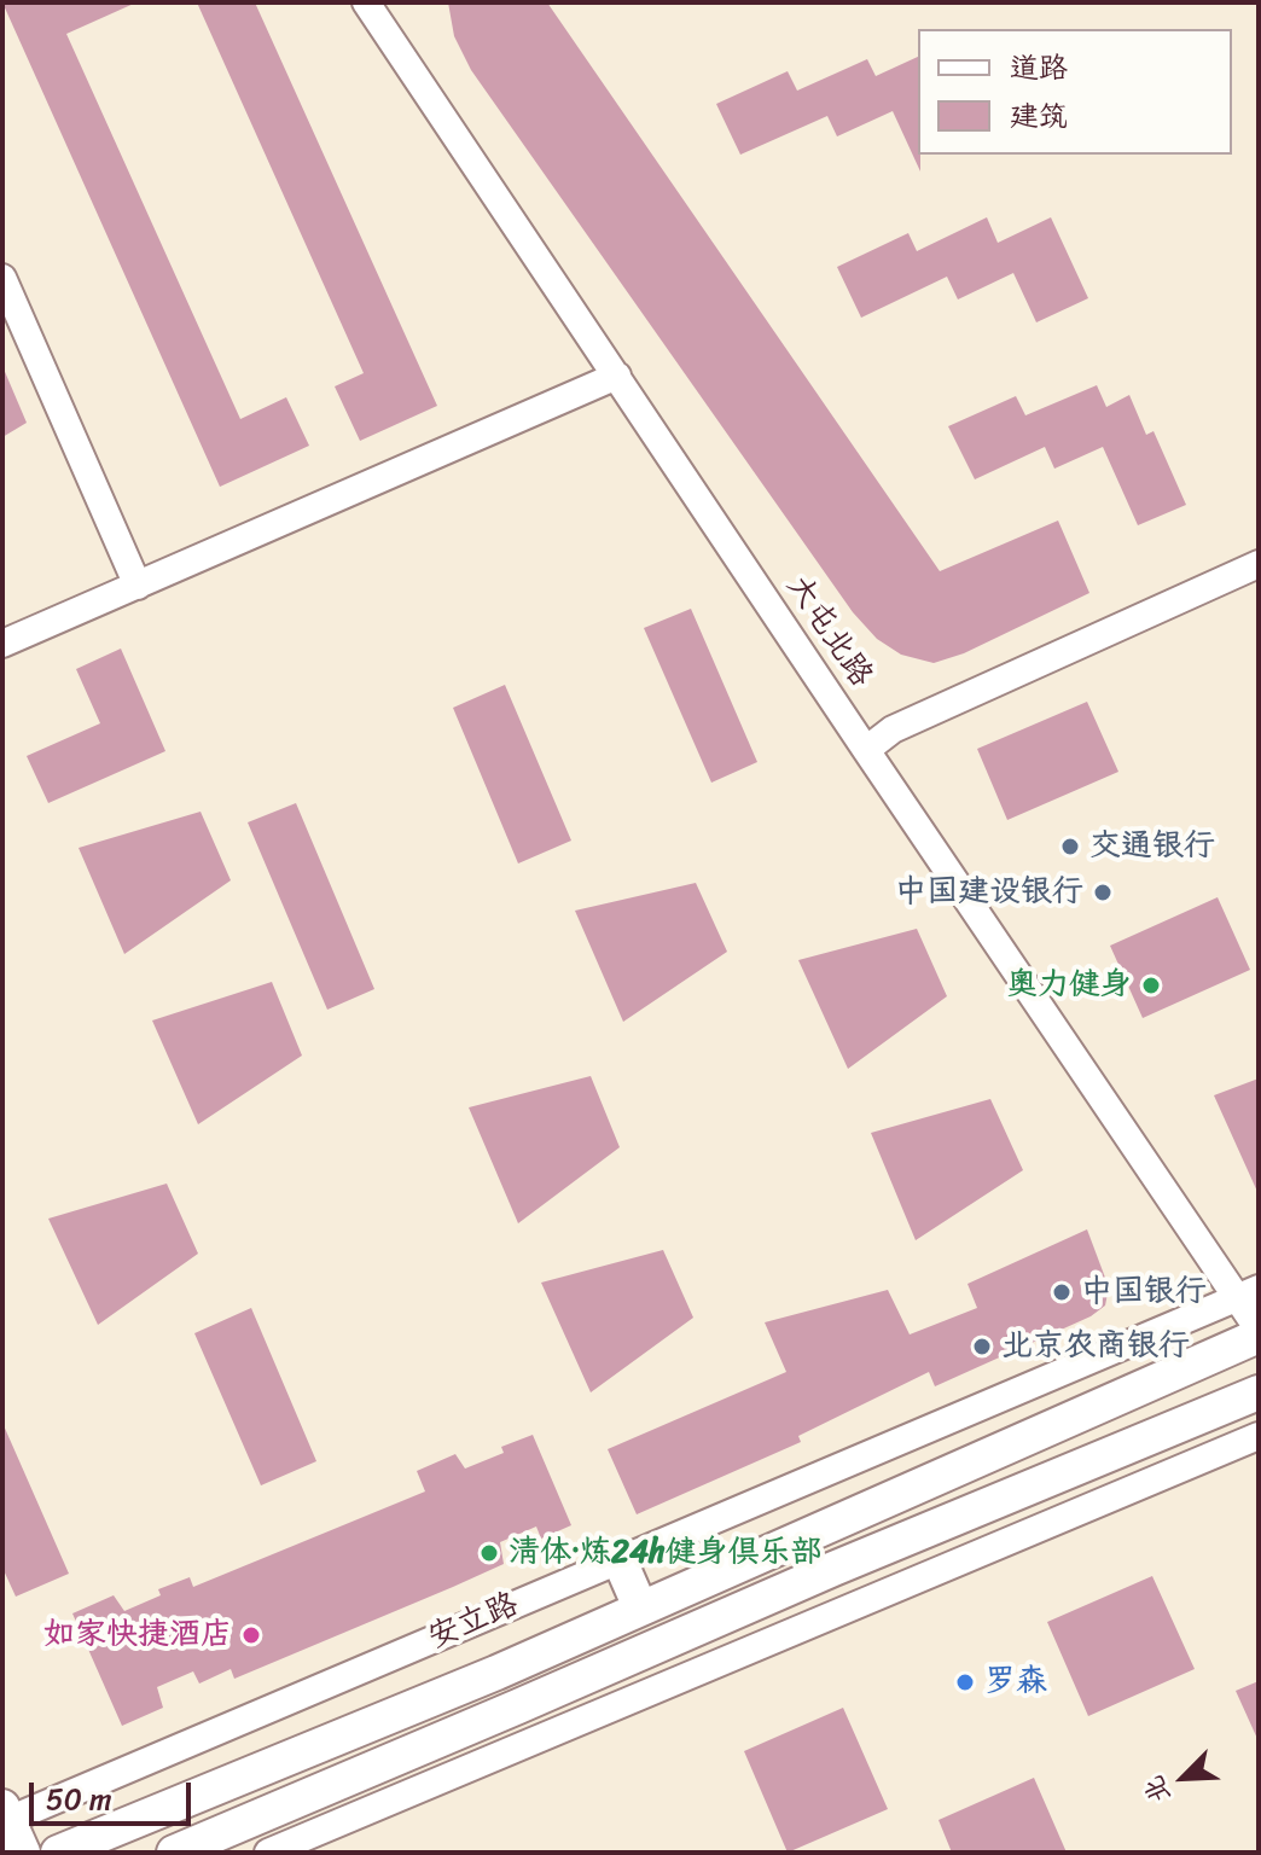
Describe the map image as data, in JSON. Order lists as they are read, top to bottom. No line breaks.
{"streets":{"main road":["安立路"],"street":["大屯北路"]},"crossings":[["大屯北路","安立路"]],"places":["交通银行","中国建设银行","奥力健身","中国银行","北京农商银行","清体·炼24h健身俱乐部","如家快捷酒店","罗森"],"legend":["道路","建筑"],"scale_bar":"50 m","north":"bottom left"}
